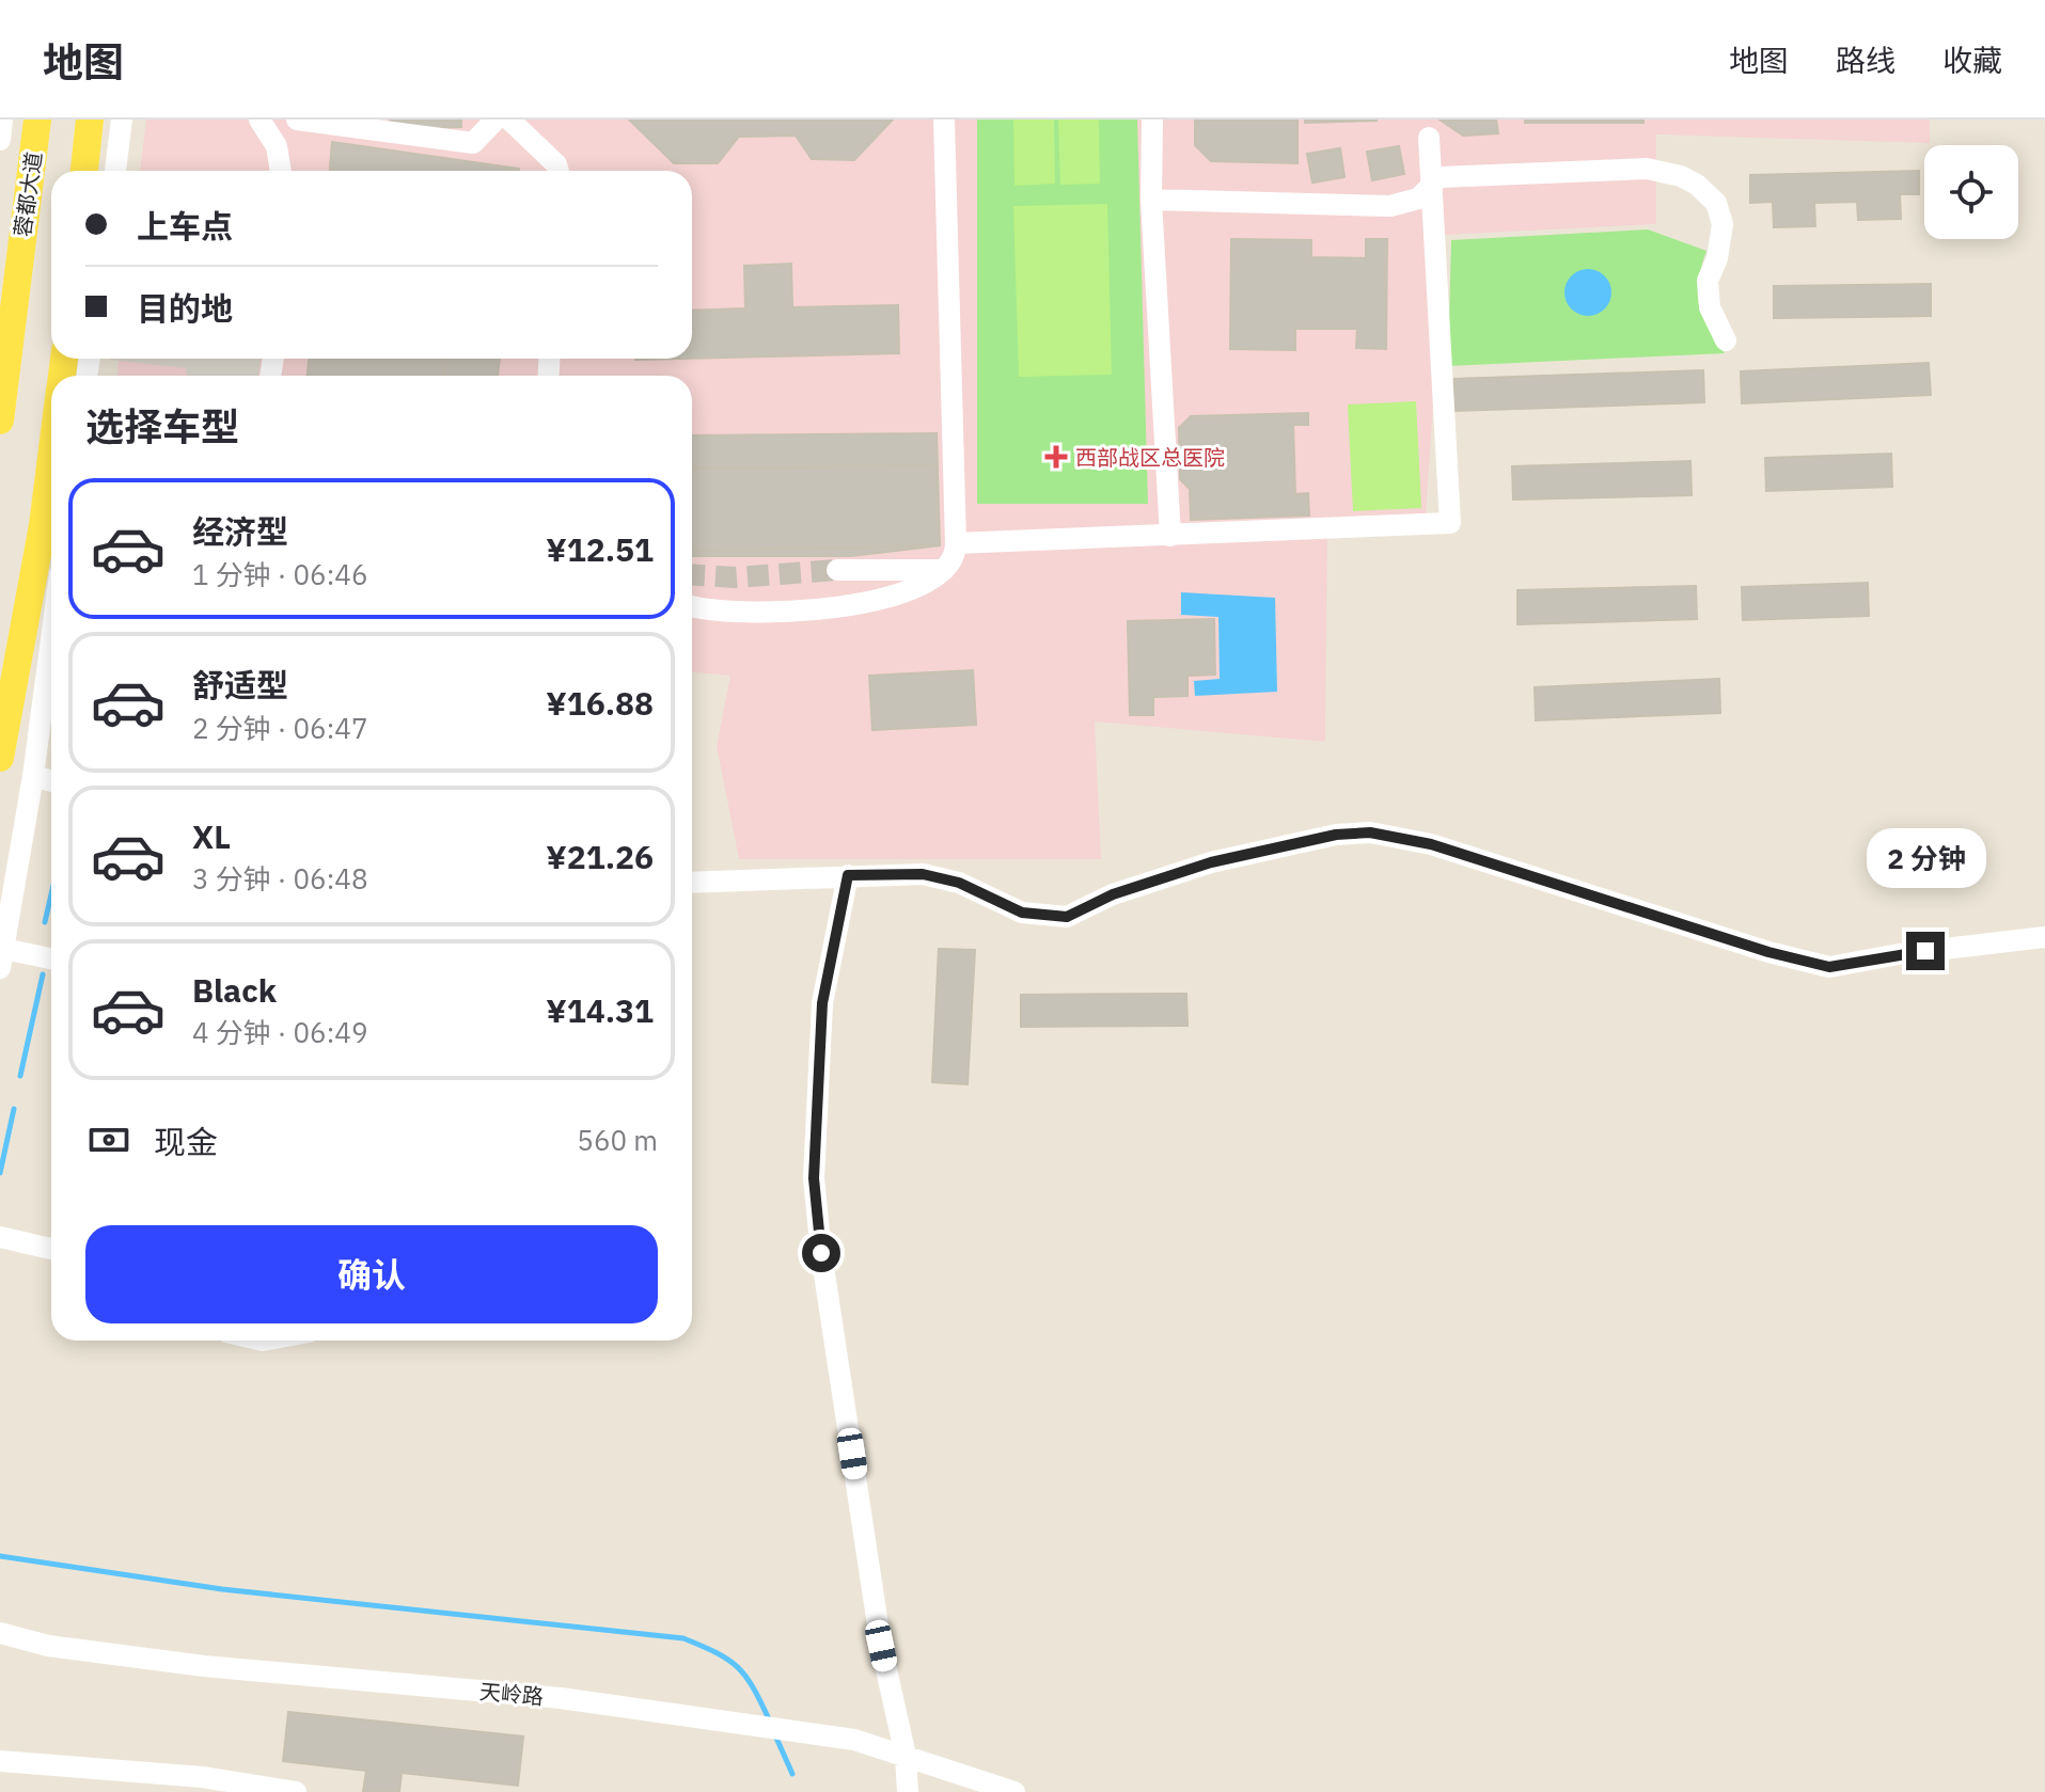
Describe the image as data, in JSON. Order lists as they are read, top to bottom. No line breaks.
{"streets":{"main road":["蓉都大道"],"street":["天岭路"]},"places":{"health":["西部战区总医院"]},"page":{"header":"地图","nav":["地图","路线","收藏"],"banner":["上车点","目的地"],"heading":"选择车型","list":[{"name":"经济型","note":"1 分钟 · 06:46","value":"¥12.51"},{"name":"舒适型","note":"2 分钟 · 06:47","value":"¥16.88"},{"name":"XL","note":"3 分钟 · 06:48","value":"¥21.26"},{"name":"Black","note":"4 分钟 · 06:49","value":"¥14.31"}],"bubble":"2 分钟","pay":["现金","560 m"],"buttons":"确认"}}
